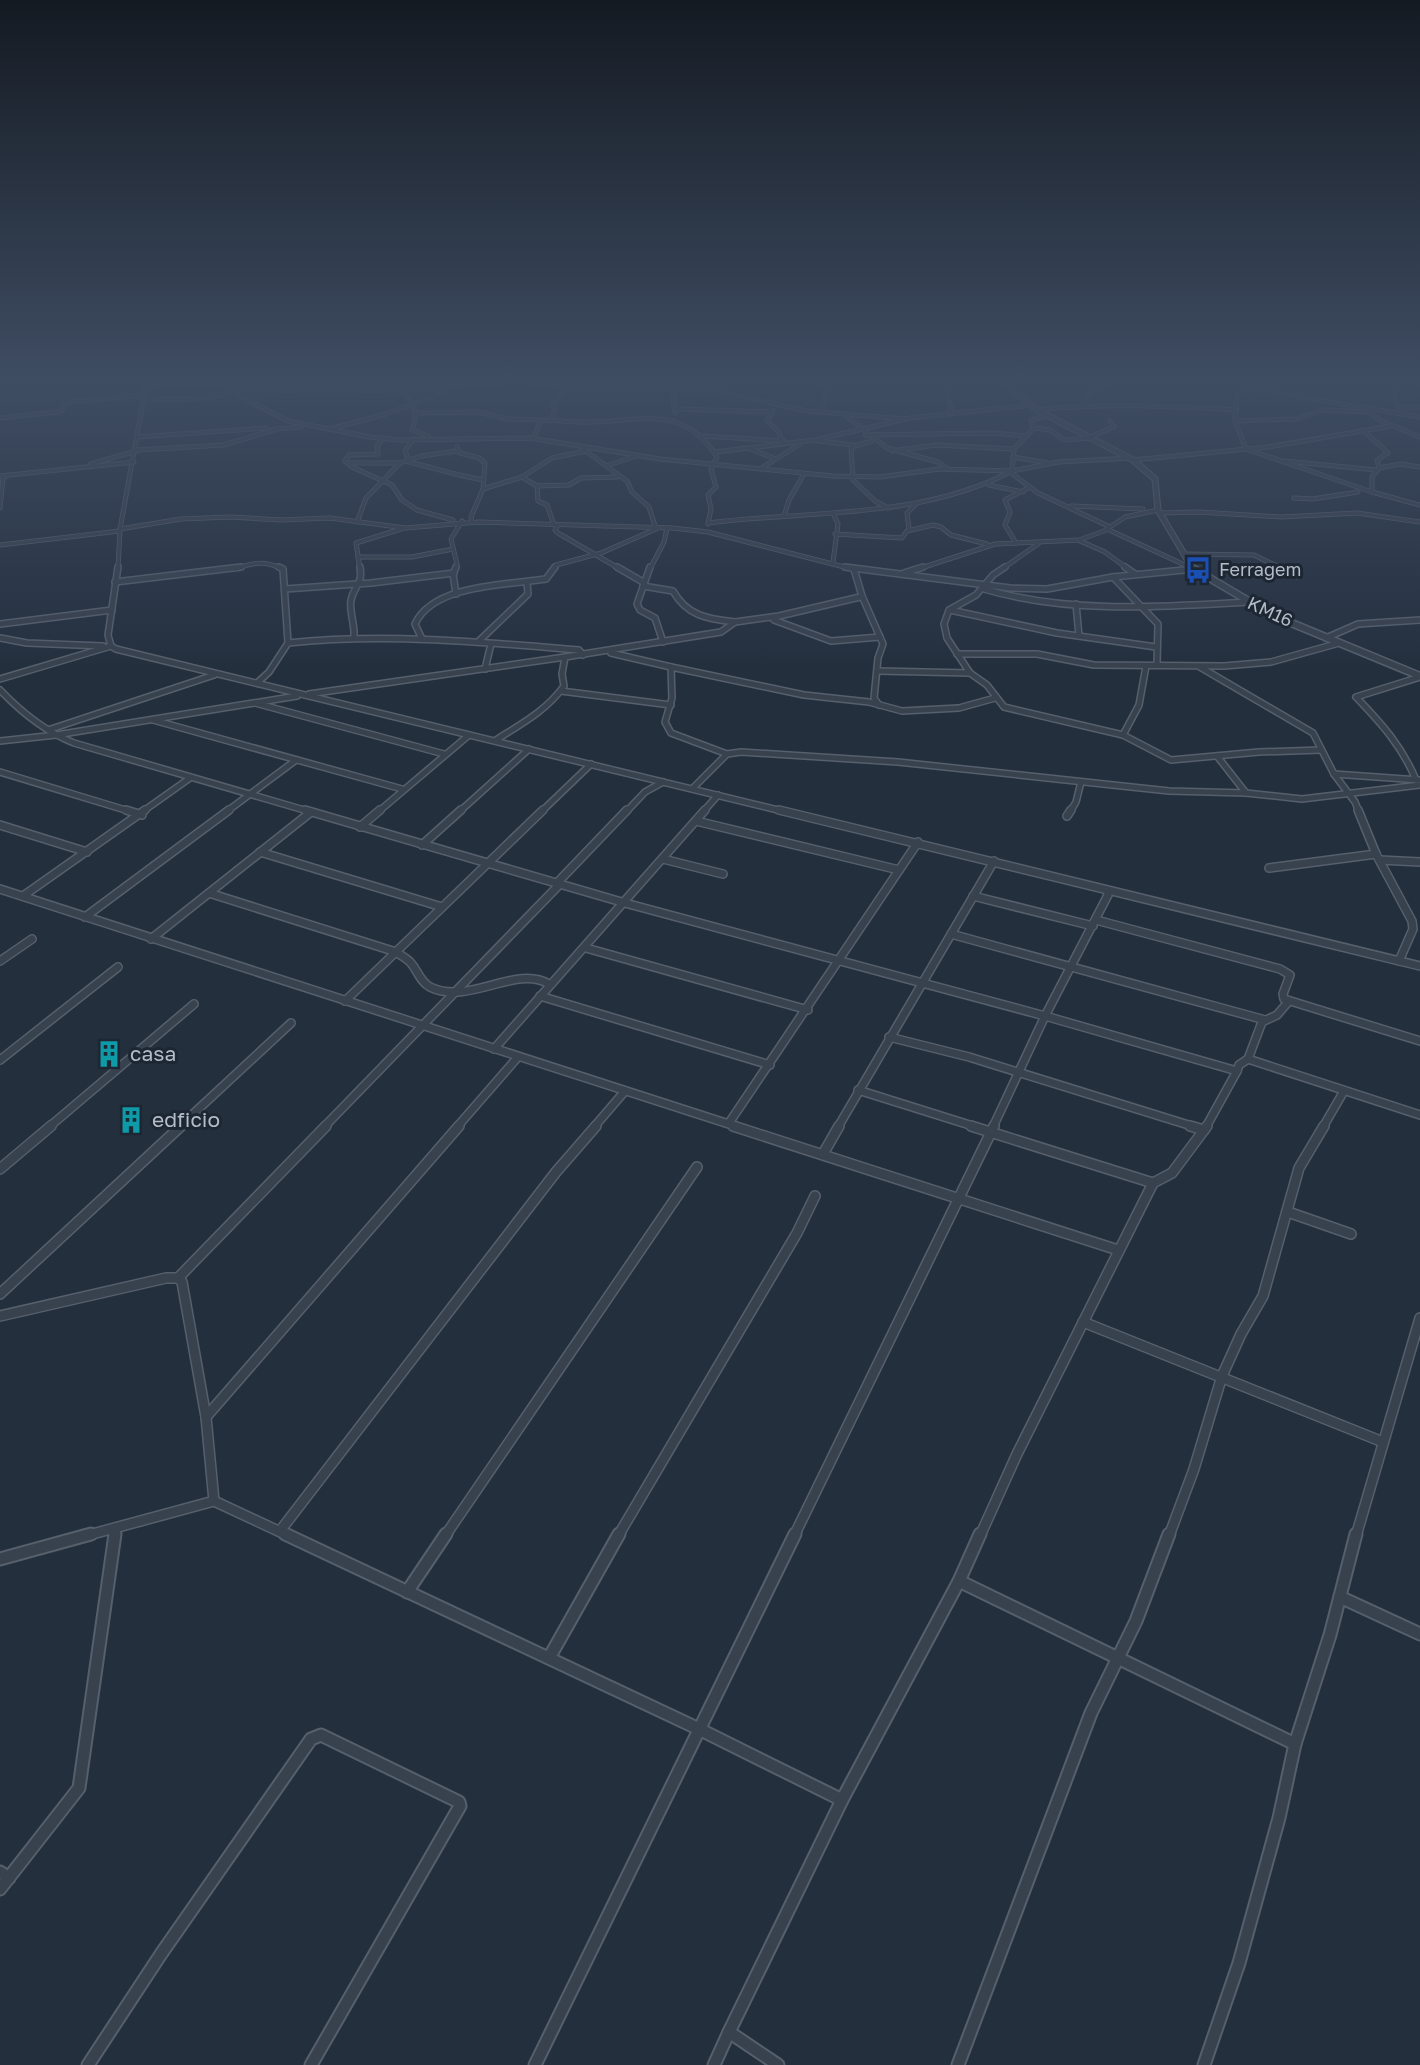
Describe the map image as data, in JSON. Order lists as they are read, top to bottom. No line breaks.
{"streets":{"street":["KM16"]},"places":{"bus stop":["Ferragem"],"building":["casa","edficio"]}}
